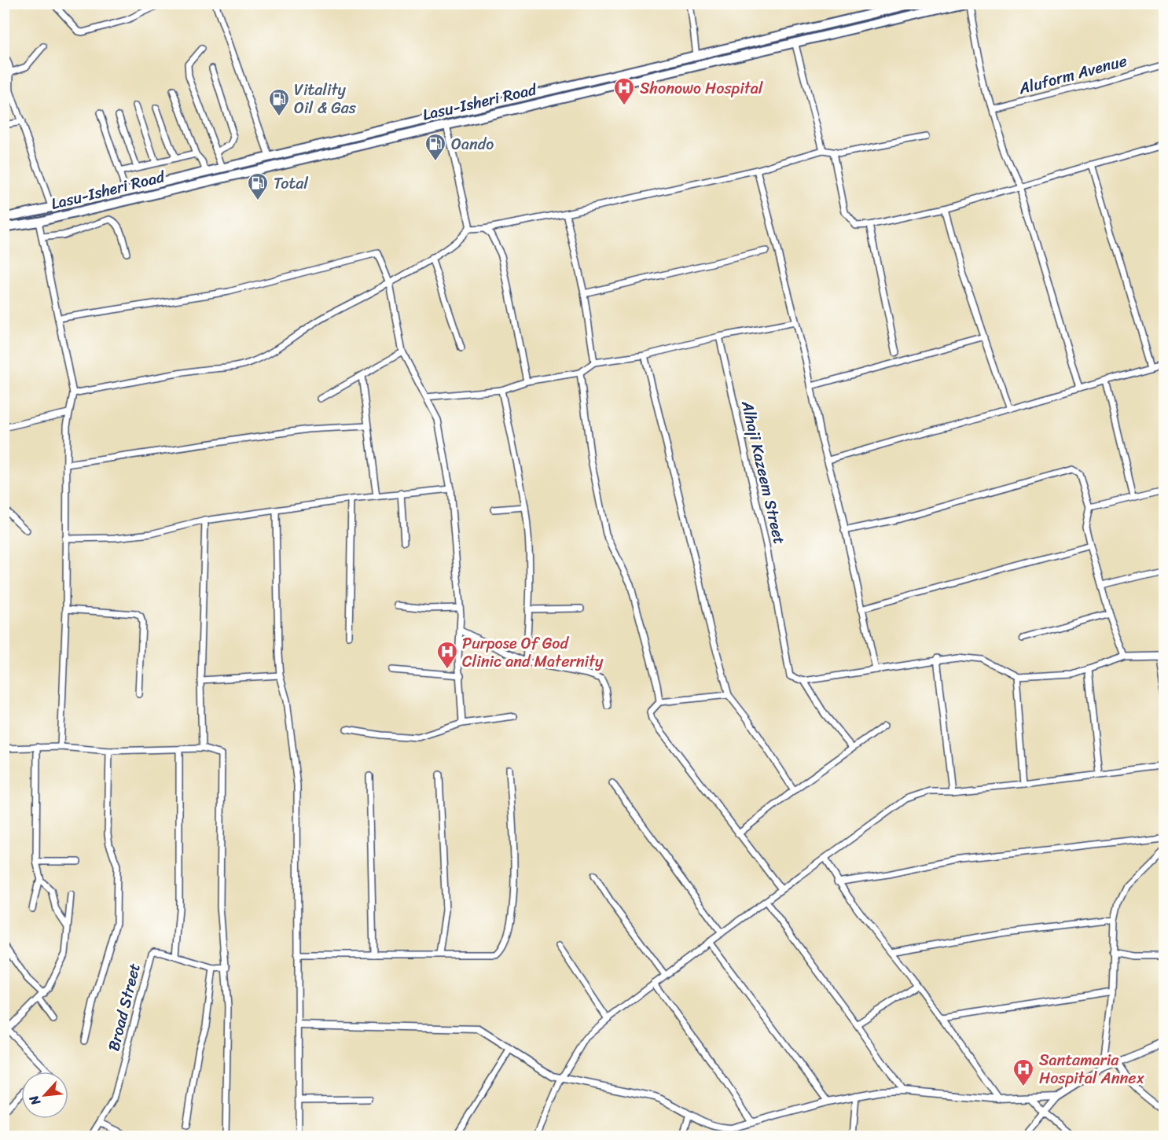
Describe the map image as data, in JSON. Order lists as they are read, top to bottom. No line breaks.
{"streets":{"main road":["Lasu-Isheri Road"],"street":["Aluform Avenue","Alhaji Kazeem Street","Broad Street"]},"places":{"hospital":["Shonowo Hospital","Purpose Of God Clinic and Maternity","Santamaria Hospital Annex"],"fuel station":["Vitality Oil & Gas","Oando","Total"]},"north":"bottom left"}
